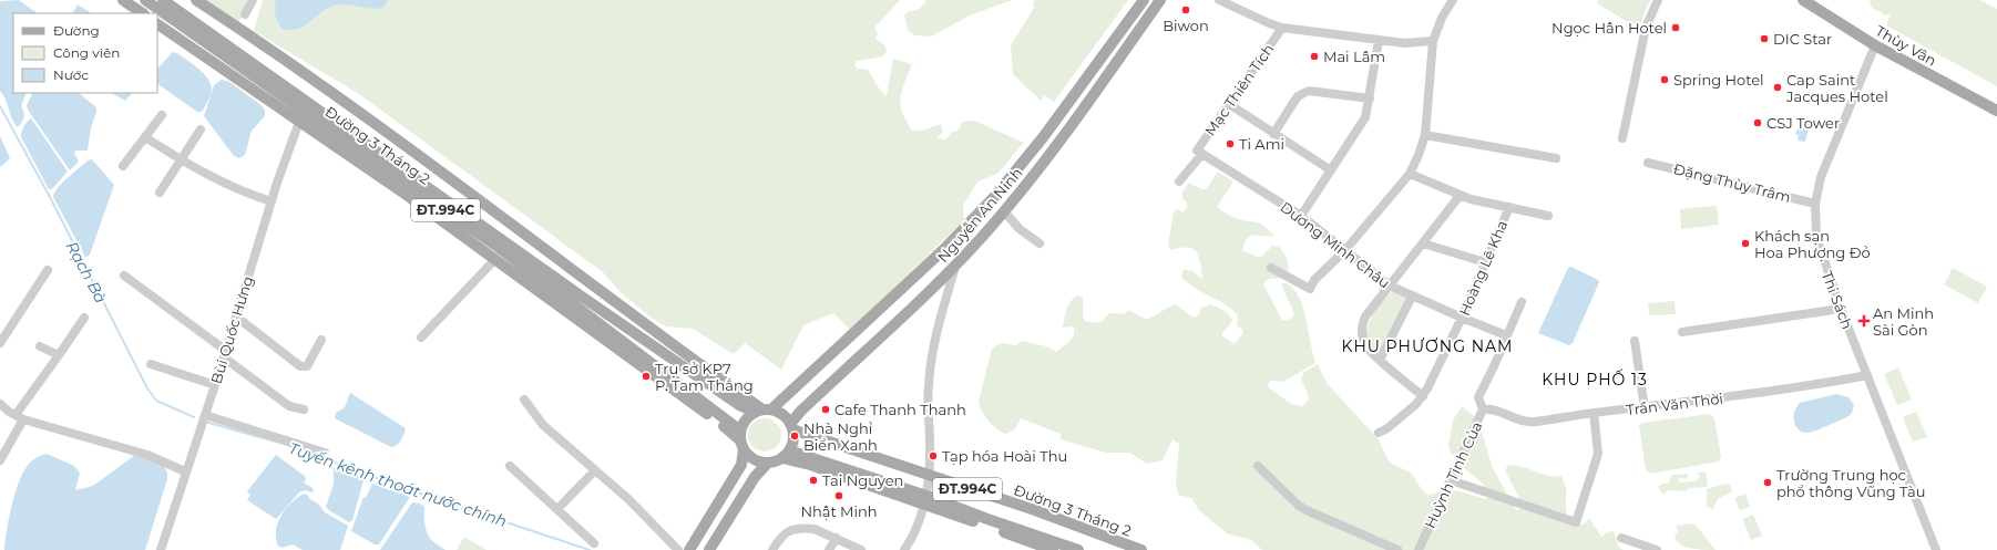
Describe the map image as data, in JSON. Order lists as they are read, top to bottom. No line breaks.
{"streets":{"main road":["Thùy Vân","Đường 3 Tháng 2","ĐT.994C","Nguyễn An Ninh"],"street":["Mạc Thiên Tích","Đặng Thùy Trâm","Dương Minh Châu","Hoàng Lê Kha","Thi Sách","Bùi Quốc Hưng","Trần Văn Thời","Huỳnh Tịnh Của"]},"crossings":[["Thùy Vân","Thi Sách"],["Mạc Thiên Tích","Dương Minh Châu"],["Đường 3 Tháng 2","ĐT.994C"],["Đường 3 Tháng 2","Nguyễn An Ninh"],["Đường 3 Tháng 2","Bùi Quốc Hưng"],["Đặng Thùy Trâm","Thi Sách"],["ĐT.994C","Nguyễn An Ninh"],["Dương Minh Châu","Hoàng Lê Kha"],["Dương Minh Châu","Huỳnh Tịnh Của"],["Thi Sách","Trần Văn Thời"],["Trần Văn Thời","Huỳnh Tịnh Của"]],"districts":["KHU PHƯƠNG NAM","KHU PHỐ 13"],"water":["Rạch Bà","Tuyến kênh thoát nước chính"],"places":{"other":["Biwon","Ngọc Hân Hotel","DIC Star","Mai Lâm","Spring Hotel","Cap Saint Jacques Hotel","CSJ Tower","Ti Ami","Khách sạn Hoa Phượng Đỏ","Trụ sở KP7 P. Tam Thắng","Cafe Thanh Thanh","Nhà Nghỉ Biển Xanh","Tạp hóa Hoài Thu","Tai Nguyen","Trường Trung học phổ thông Vũng Tàu","Nhật Minh"],"health":["An Minh Sài Gòn"]},"legend":["Đường","Công viên","Nước"]}
